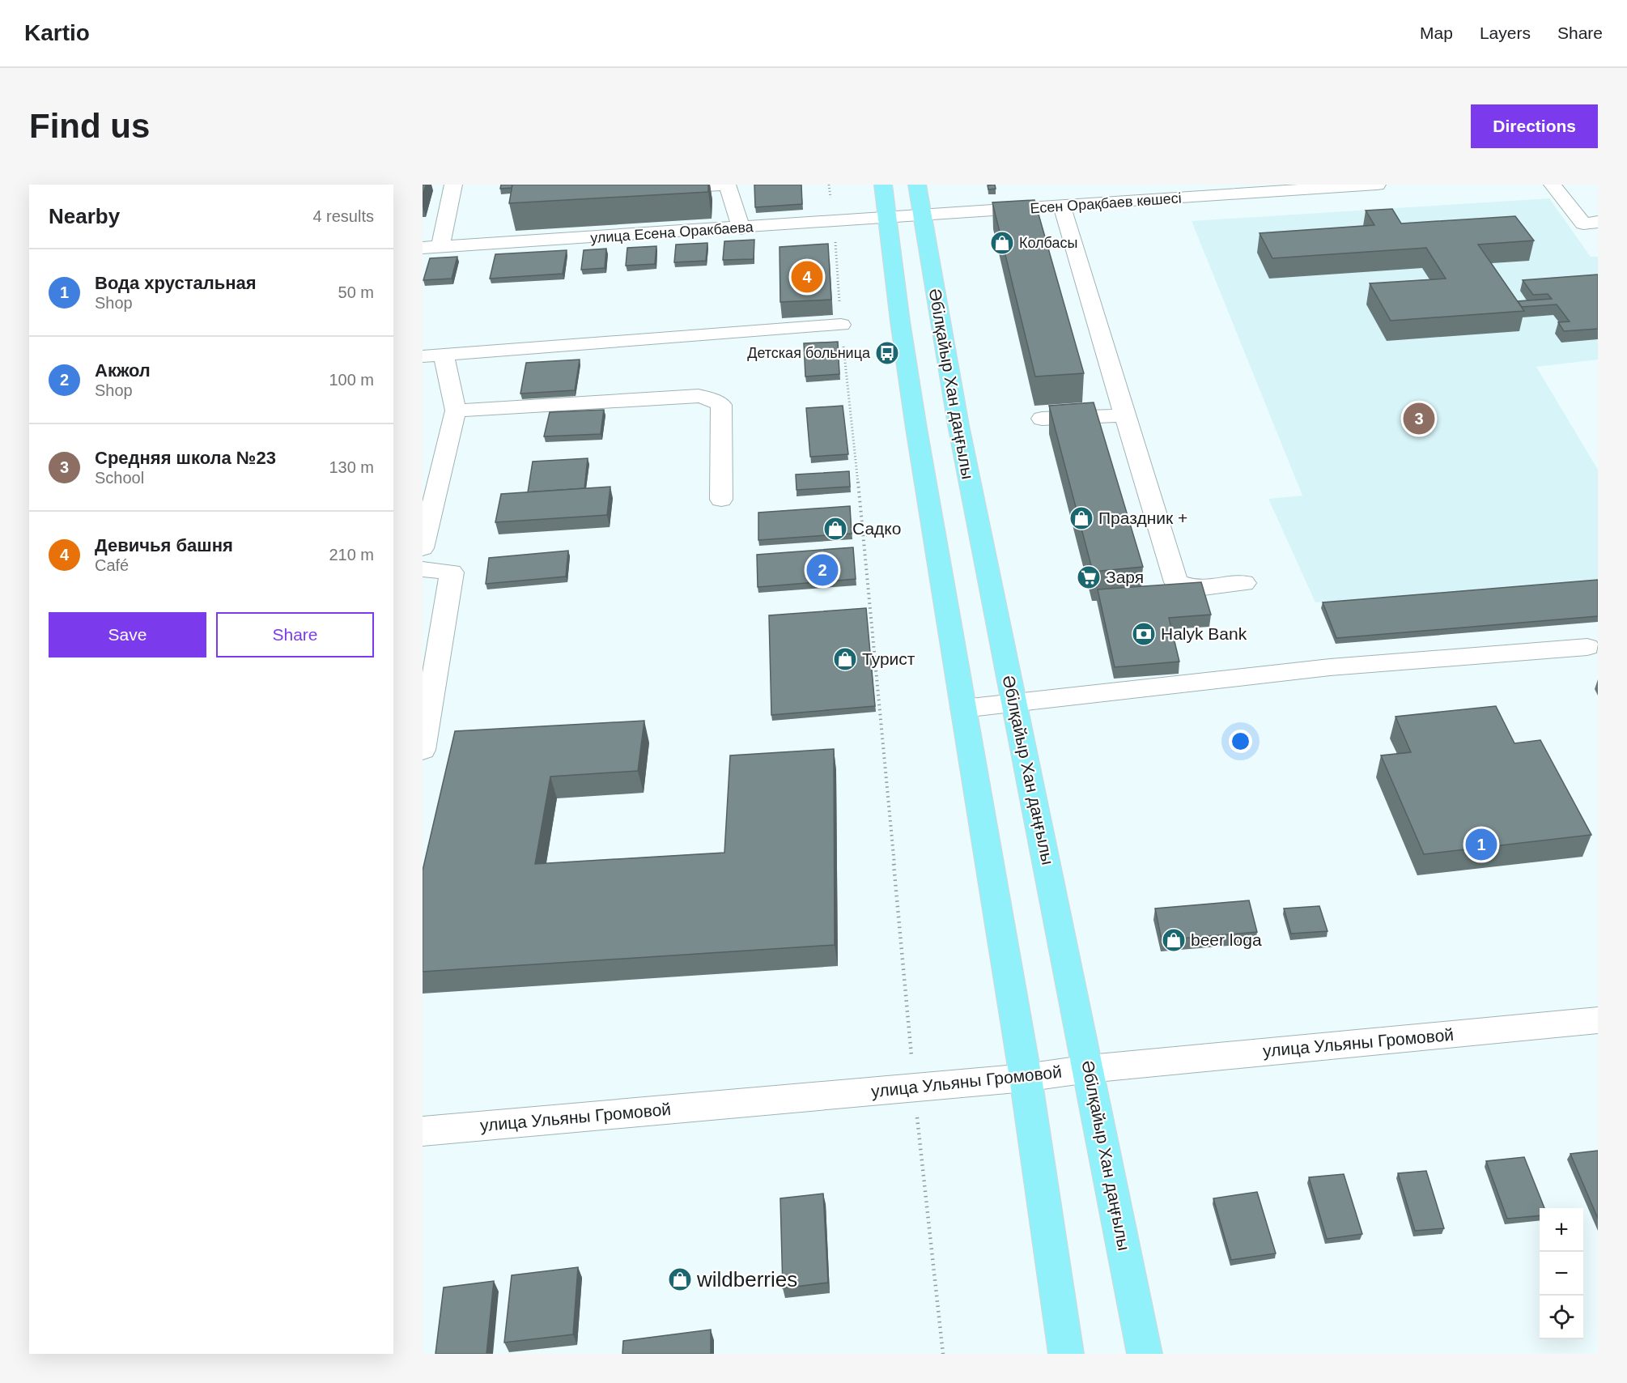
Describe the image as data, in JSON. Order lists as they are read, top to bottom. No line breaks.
{"streets":{"main road":["Әбілқайыр Хан даңғылы"],"street":["Есен Орақбаев көшесі","улица Есена Оракбаева","улица Ульяны Громовой"]},"crossings":[["Есен Орақбаев көшесі","улица Есена Оракбаева"],["Есен Орақбаев көшесі","Әбілқайыр Хан даңғылы"],["улица Есена Оракбаева","Әбілқайыр Хан даңғылы"],["Әбілқайыр Хан даңғылы","улица Ульяны Громовой"]],"places":{"shop":["Колбасы","Праздник +","Садко","Турист","beer loga","wildberries"],"bus stop":["Детская больница"],"supermarket":["Заря"],"bank":["Halyk Bank"]},"page":{"header":"Kartio","nav":["Map","Layers","Share"],"buttons":["Directions",["Save","Share"]],"title":"Find us","heading":["Nearby","4 results"],"list":[{"mark":"1","name":"Вода хрустальная","note":"Shop","value":"50 m"},{"mark":"2","name":"Акжол","note":"Shop","value":"100 m"},{"mark":"3","name":"Средняя школа №23","note":"School","value":"130 m"},{"mark":"4","name":"Девичья башня","note":"Café","value":"210 m"}],"pins":["4","3","2","1"],"map_buttons":["+","−"]}}
